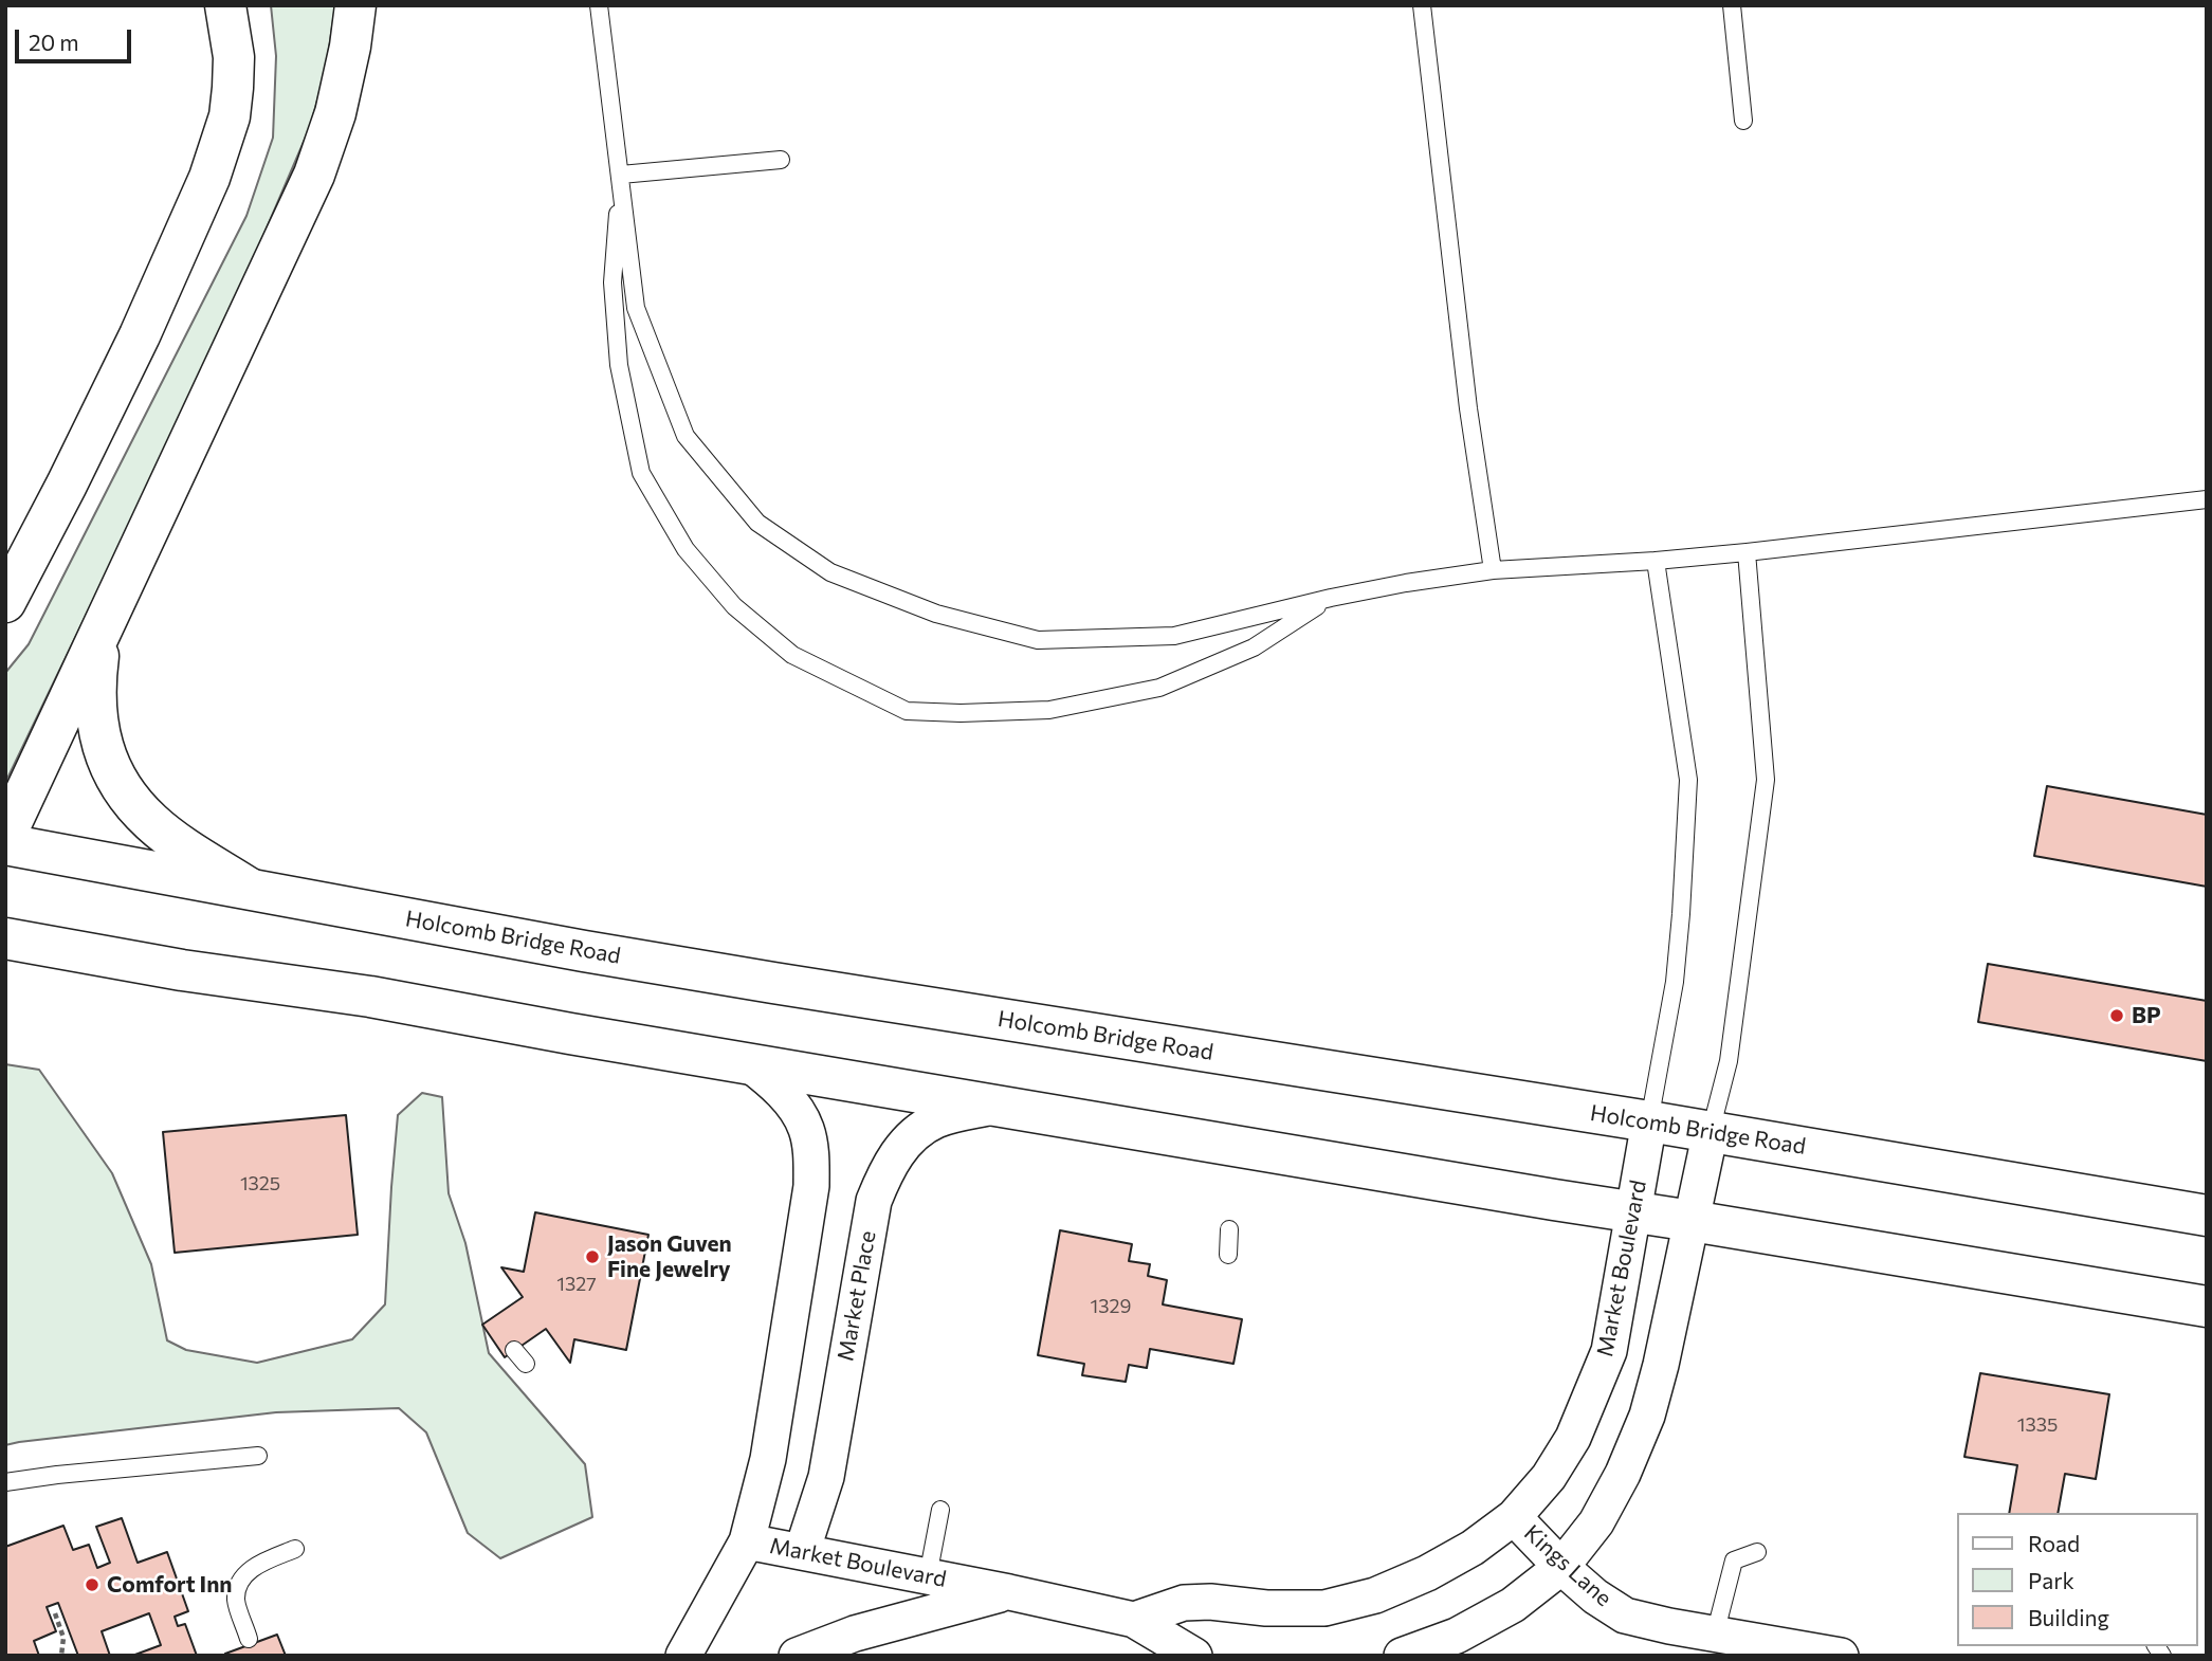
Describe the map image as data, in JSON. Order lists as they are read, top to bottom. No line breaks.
{"streets":{"main road":["Holcomb Bridge Road"],"street":["Market Boulevard","Market Place","Kings Lane"]},"crossings":[["Holcomb Bridge Road","Market Boulevard"],["Market Boulevard","Market Place"],["Market Boulevard","Kings Lane"]],"places":["BP","Jason Guven Fine Jewelry","Comfort Inn"],"house_numbers":["1325","1327","1329","1335"],"legend":["Road","Park","Building"],"scale_bar":"20 m"}
